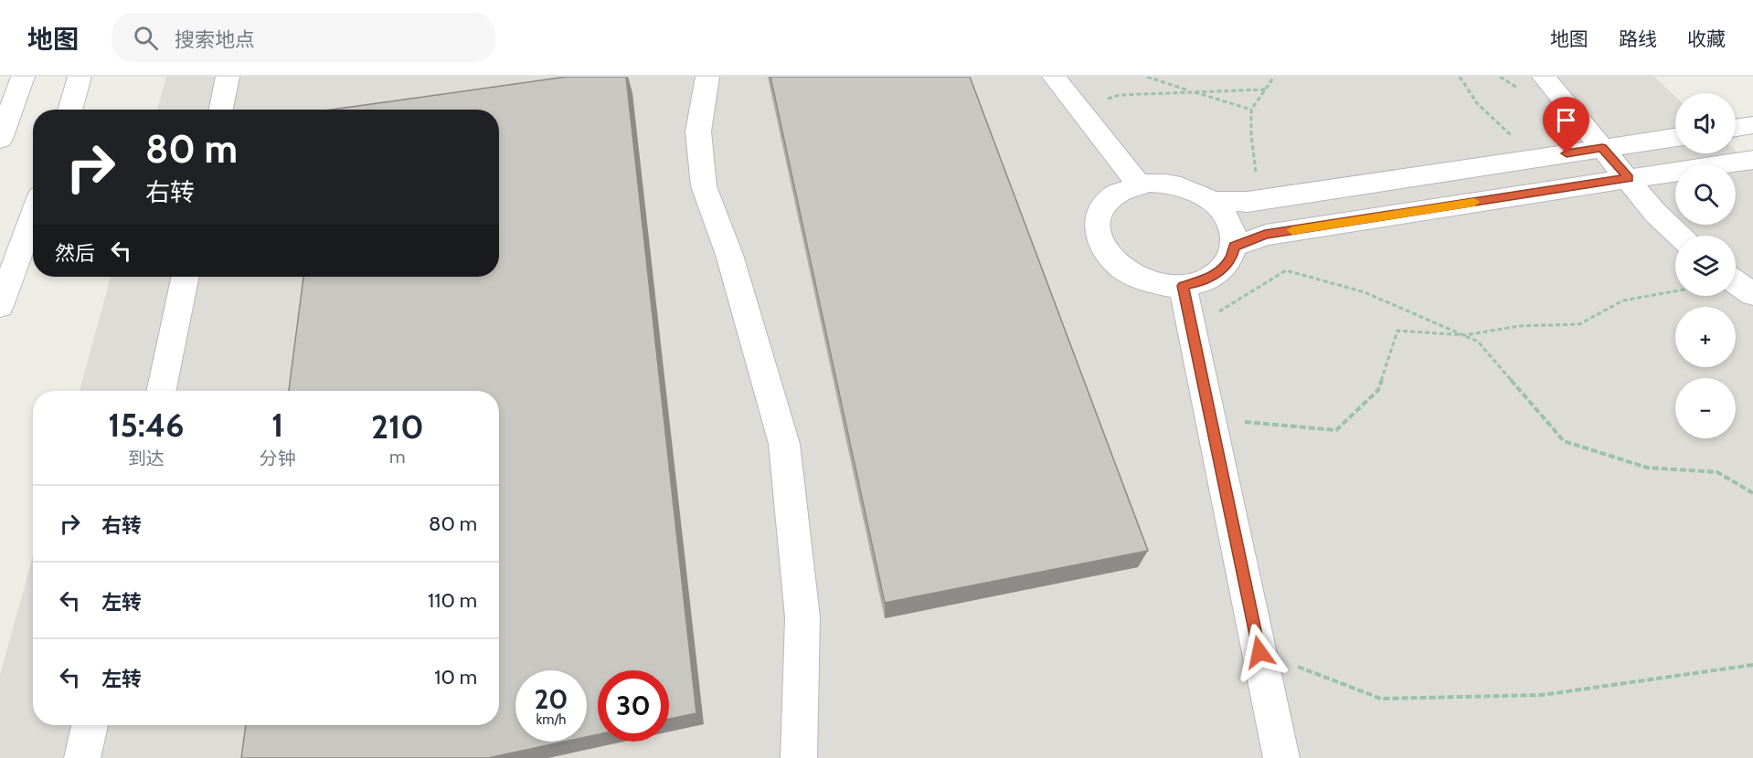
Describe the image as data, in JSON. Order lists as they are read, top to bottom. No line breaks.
{"page":{"header":"地图","search":"搜索地点","nav":["地图","路线","收藏"],"map_buttons":["+","−"],"turn":["80 m","右转"],"then":"然后","eta":["15:46","到达","1","分钟","210","m"],"list":[{"name":"右转","value":"80 m"},{"name":"左转","value":"110 m"},{"name":"左转","value":"10 m"}],"speed":"20 km/h","limit":"30"}}
